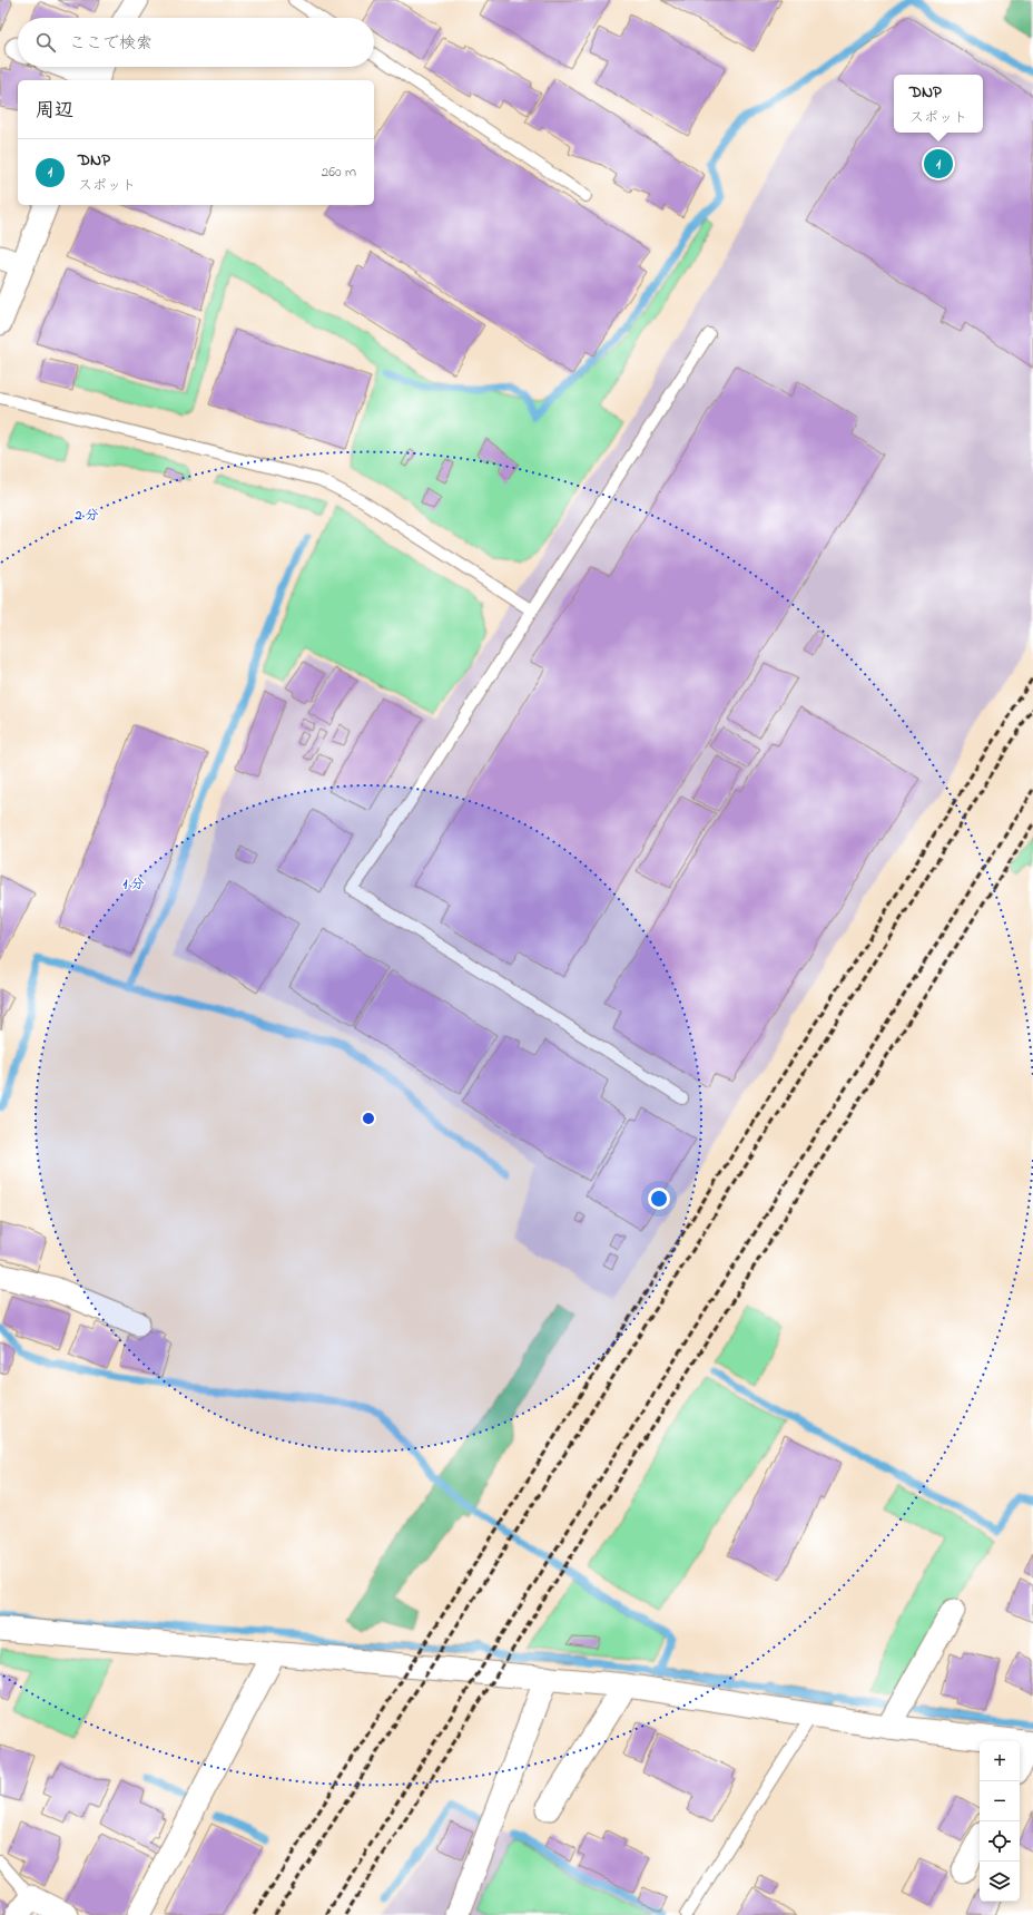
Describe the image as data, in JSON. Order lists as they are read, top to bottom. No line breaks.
{"page":{"search":"ここで検索","popup":["DNP","スポット"],"heading":"周辺","list":[{"mark":"1","name":"DNP","note":"スポット","value":"260 m"}],"pins":"1","map_buttons":["+","−"]},"rings":["2 分","1 分"]}
